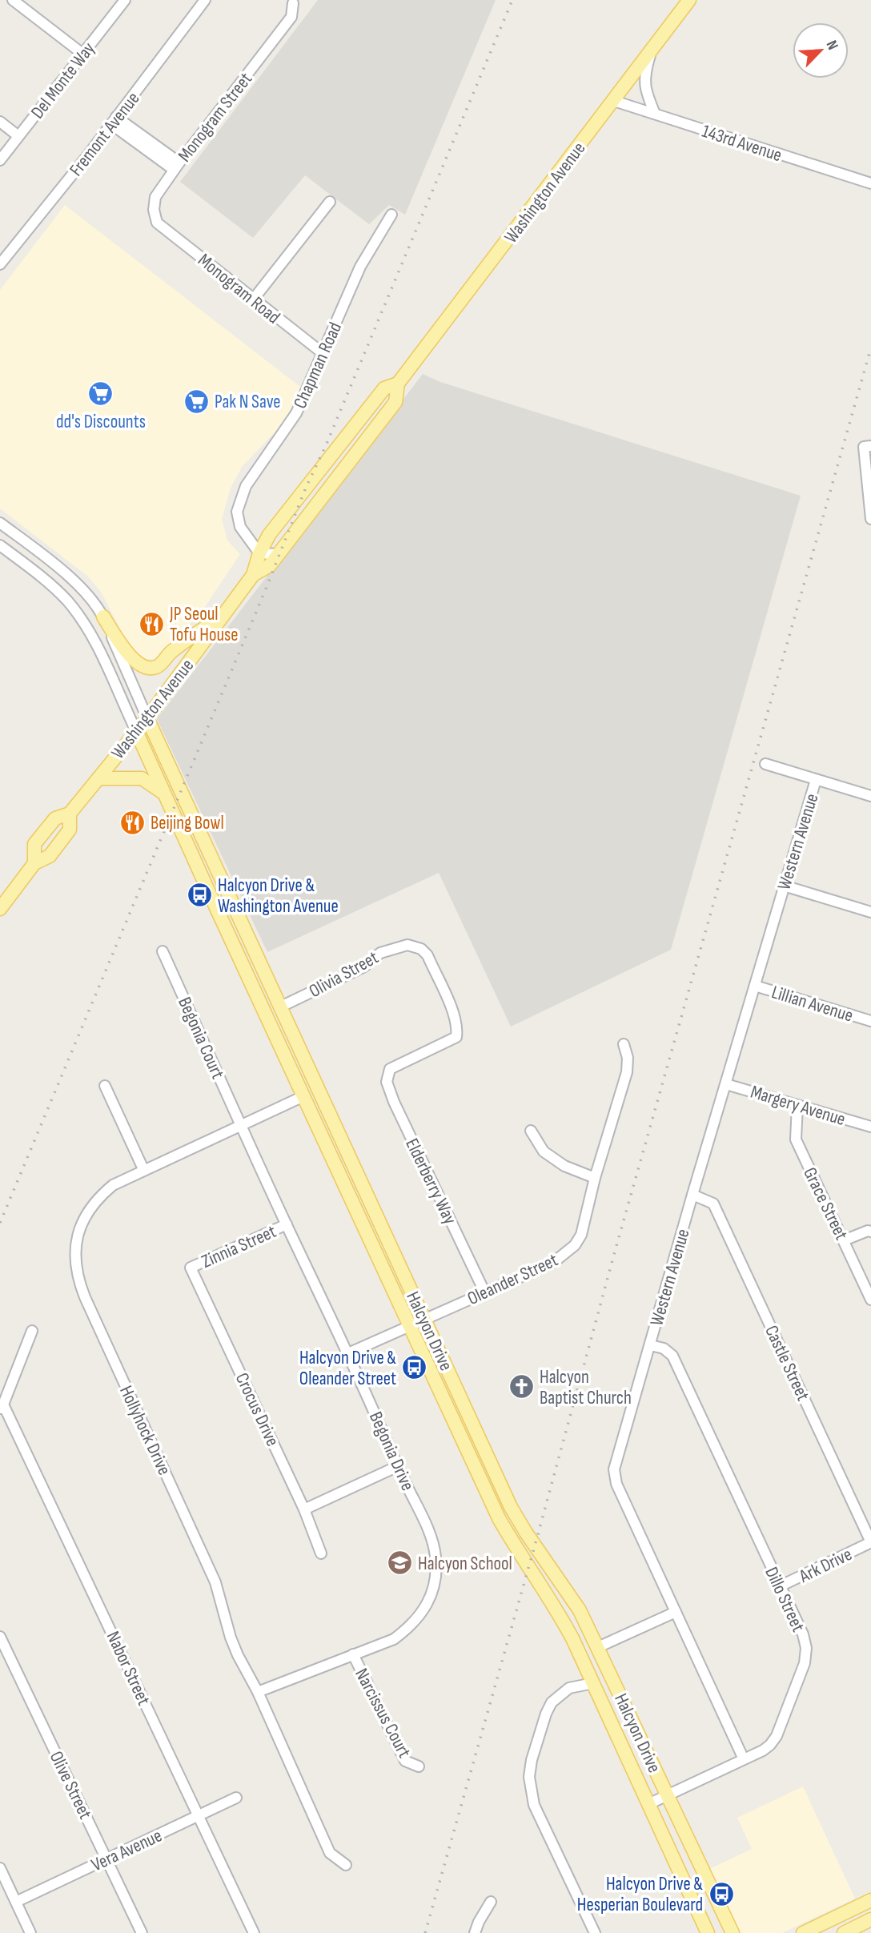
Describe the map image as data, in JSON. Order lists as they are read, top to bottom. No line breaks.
{"streets":{"main road":["Washington Avenue","Halcyon Drive"],"street":["Del Monte Way","Monogram Street","Fremont Avenue","143rd Avenue","Monogram Road","Chapman Road","Western Avenue","Olivia Street","Lillian Avenue","Begonia Court","Margery Avenue","Elderberry Way","Grace Street","Zinnia Street","Oleander Street","Castle Street","Crocus Drive","Hollyhock Drive","Begonia Drive","Ark Drive","Dillo Street","Nabor Street","Narcissus Court","Olive Street","Vera Avenue"]},"crossings":[["Monogram Street","Monogram Road"],["143rd Avenue","Washington Avenue"],["Washington Avenue","Chapman Road"],["Washington Avenue","Halcyon Drive"],["Monogram Road","Chapman Road"],["Western Avenue","Lillian Avenue"],["Western Avenue","Margery Avenue"],["Western Avenue","Castle Street"],["Western Avenue","Dillo Street"],["Olivia Street","Elderberry Way"],["Olivia Street","Halcyon Drive"],["Begonia Court","Hollyhock Drive"],["Begonia Court","Begonia Drive"],["Margery Avenue","Grace Street"],["Elderberry Way","Oleander Street"],["Zinnia Street","Crocus Drive"],["Zinnia Street","Begonia Drive"],["Oleander Street","Halcyon Drive"],["Oleander Street","Begonia Drive"],["Halcyon Drive","Hollyhock Drive"],["Halcyon Drive","Dillo Street"],["Castle Street","Ark Drive"],["Hollyhock Drive","Begonia Drive"],["Begonia Drive","Narcissus Court"],["Ark Drive","Dillo Street"],["Nabor Street","Vera Avenue"],["Olive Street","Vera Avenue"]],"places":{"supermarket":["dd's Discounts","Pak N Save"],"restaurant":["JP Seoul Tofu House","Beijing Bowl"],"bus stop":["Halcyon Drive & Washington Avenue","Halcyon Drive & Oleander Street","Halcyon Drive & Hesperian Boulevard"],"church":["Halcyon Baptist Church"],"school or university":["Halcyon School"]},"north":"top right"}
